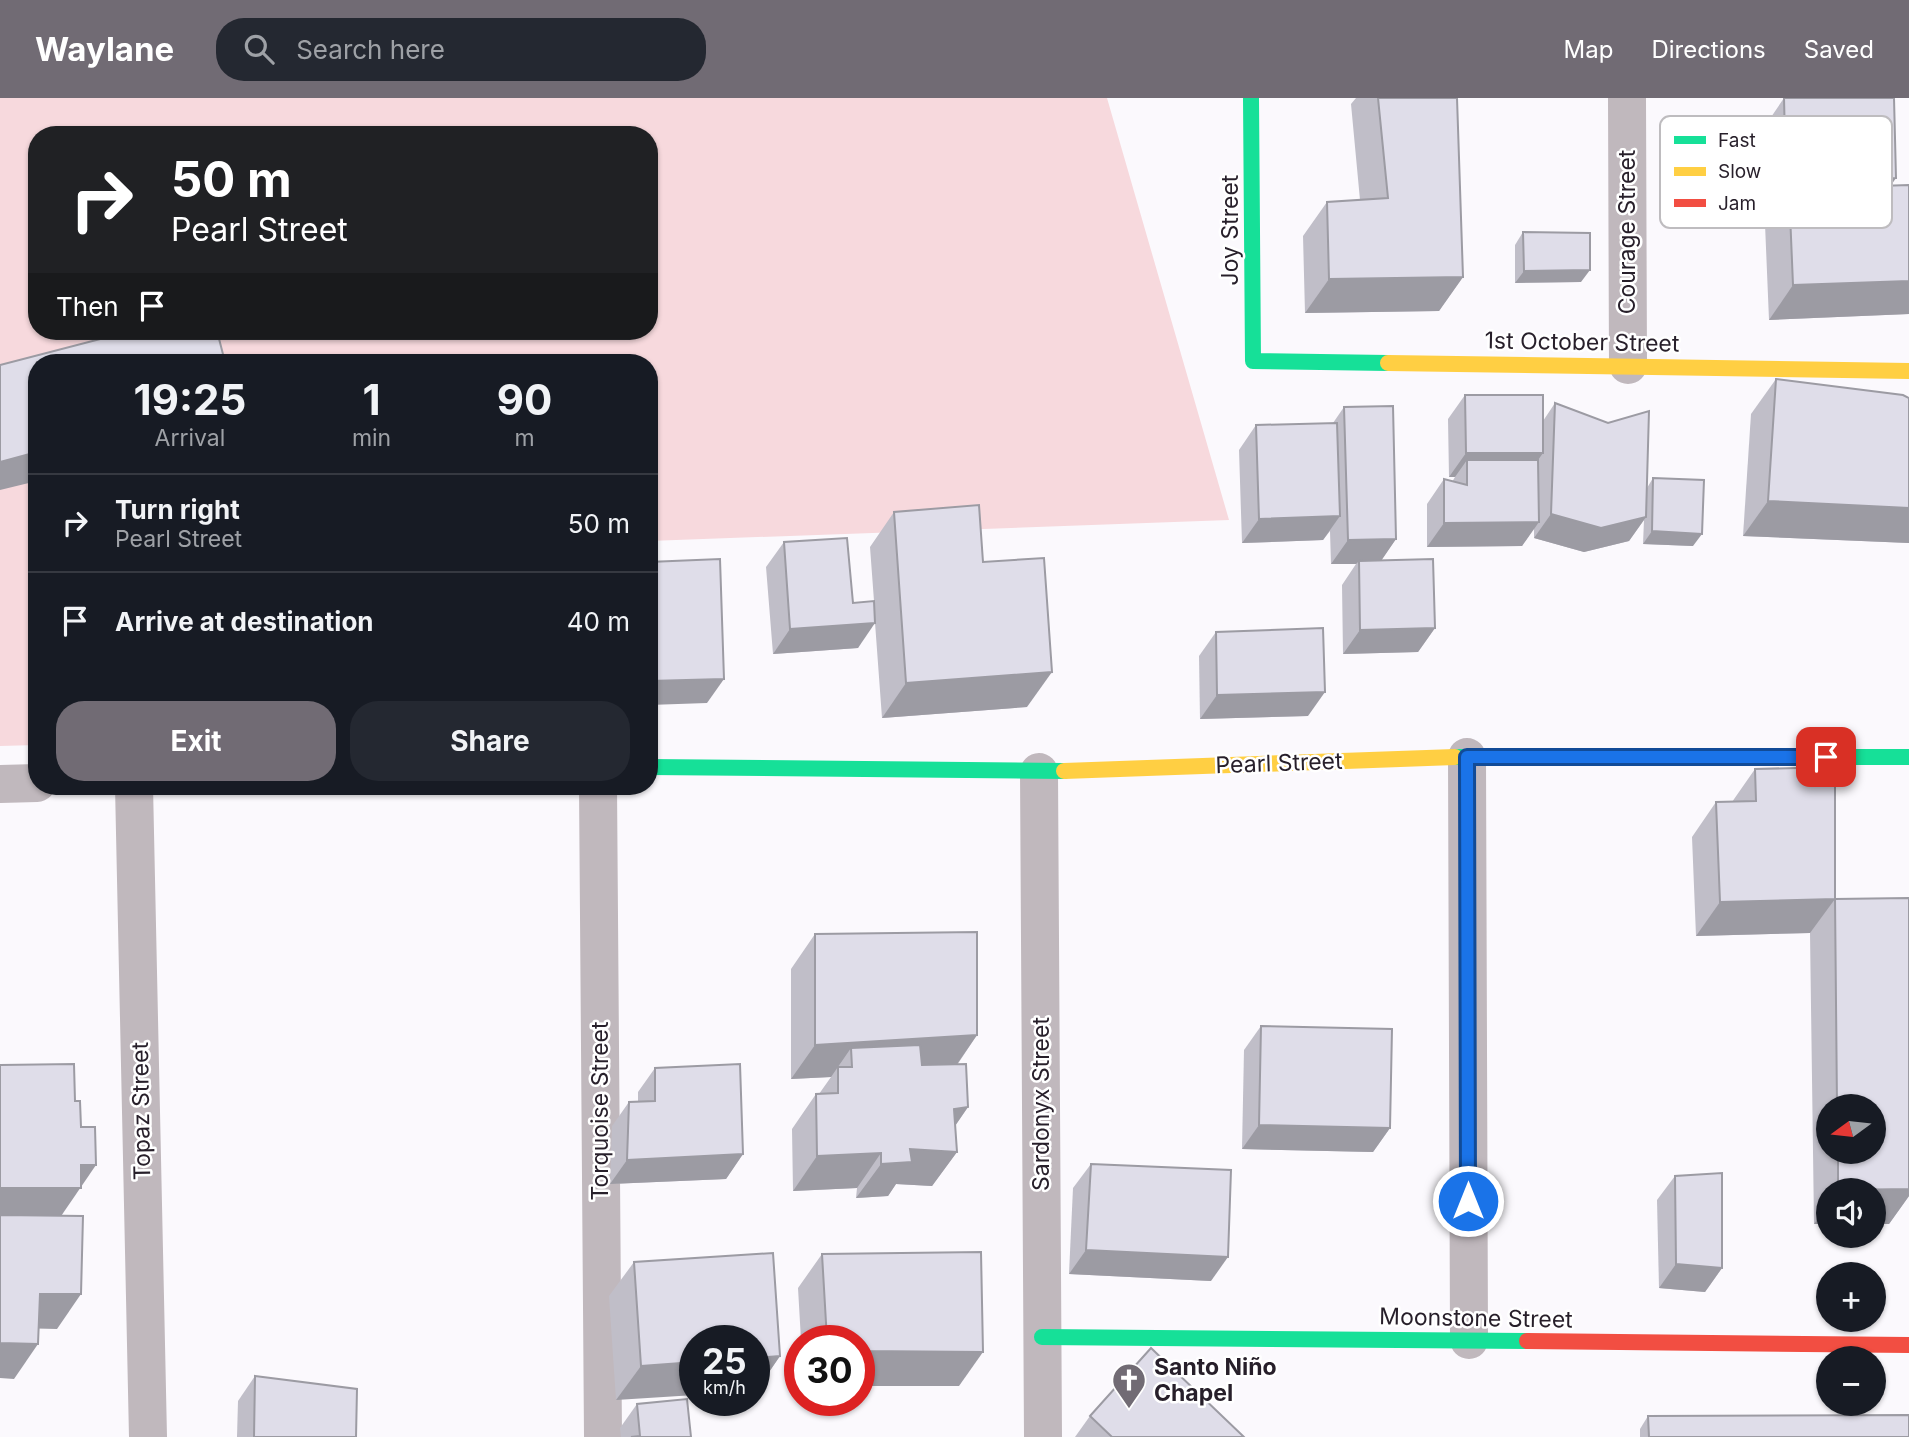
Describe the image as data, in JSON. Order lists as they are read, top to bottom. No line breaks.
{"streets":{"street":["Joy Street","Courage Street","1st October Street","Pearl Street","Sardonyx Street","Topaz Street","Torquoise Street","Moonstone Street"]},"crossings":[["Joy Street","1st October Street"],["Courage Street","1st October Street"],["Pearl Street","Sardonyx Street"],["Sardonyx Street","Moonstone Street"]],"places":{"church":["Santo Niño Chapel"]},"legend":["Fast","Slow","Jam"],"north":"left","page":{"header":"Waylane","search":"Search here","nav":["Map","Directions","Saved"],"turn":["50 m","Pearl Street"],"then":"Then","eta":["19:25","Arrival","1","min","90","m"],"list":[{"name":"Turn right","note":"Pearl Street","value":"50 m"},{"name":"Arrive at destination","value":"40 m"}],"buttons":["Exit","Share"],"map_buttons":["+","−"],"speed":"25 km/h","limit":"30"}}
